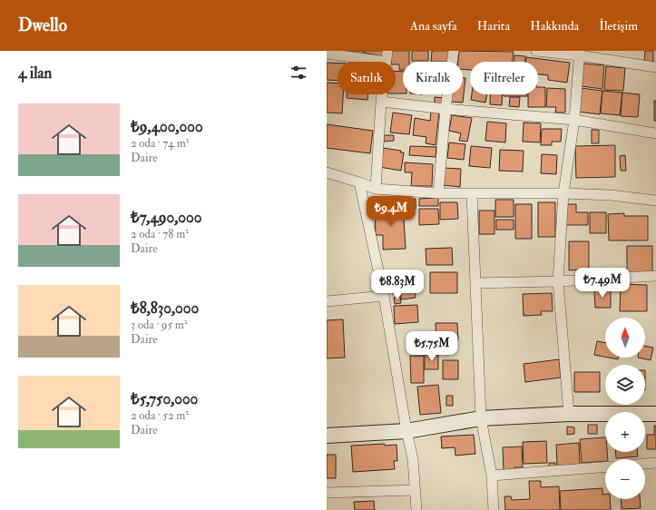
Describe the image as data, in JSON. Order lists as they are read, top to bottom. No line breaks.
{"north":"top","page":{"header":"Dwello","nav":["Ana sayfa","Harita","Hakkında","İletişim"],"heading":"4 ilan","chip":["Satılık","Kiralık","Filtreler"],"list":[{"name":"₺9,400,000","note":"2 oda · 74 m² · Daire"},{"name":"₺7,490,000","note":"2 oda · 78 m² · Daire"},{"name":"₺8,830,000","note":"3 oda · 95 m² · Daire"},{"name":"₺5,750,000","note":"2 oda · 52 m² · Daire"}],"price":["₺9.4M","₺7.49M","₺8.83M","₺5.75M"],"map_buttons":["+","−"]}}
